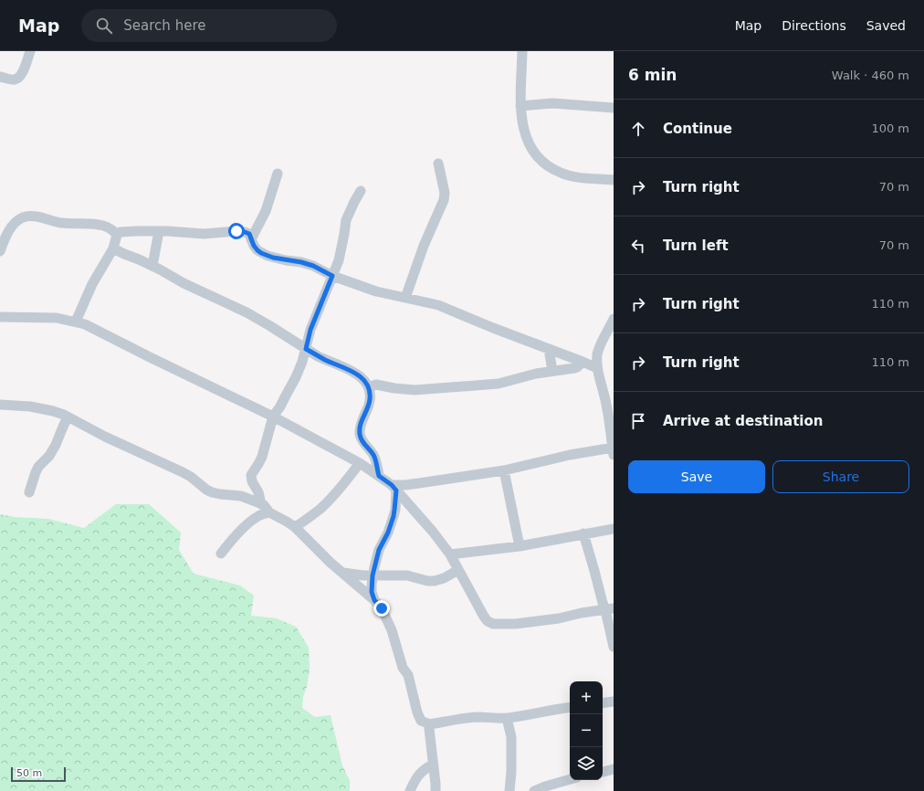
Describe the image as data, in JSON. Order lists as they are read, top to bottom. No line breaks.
{"scale_bar":"50 m","page":{"header":"Map","search":"Search here","nav":["Map","Directions","Saved"],"heading":["6 min","Walk · 460 m"],"list":[["Continue","100 m"],["Turn right","70 m"],["Turn left","70 m"],["Turn right","110 m"],["Turn right","110 m"],"Arrive at destination"],"buttons":["Save","Share"],"map_buttons":["+","−"],"scale":"50 m"}}
